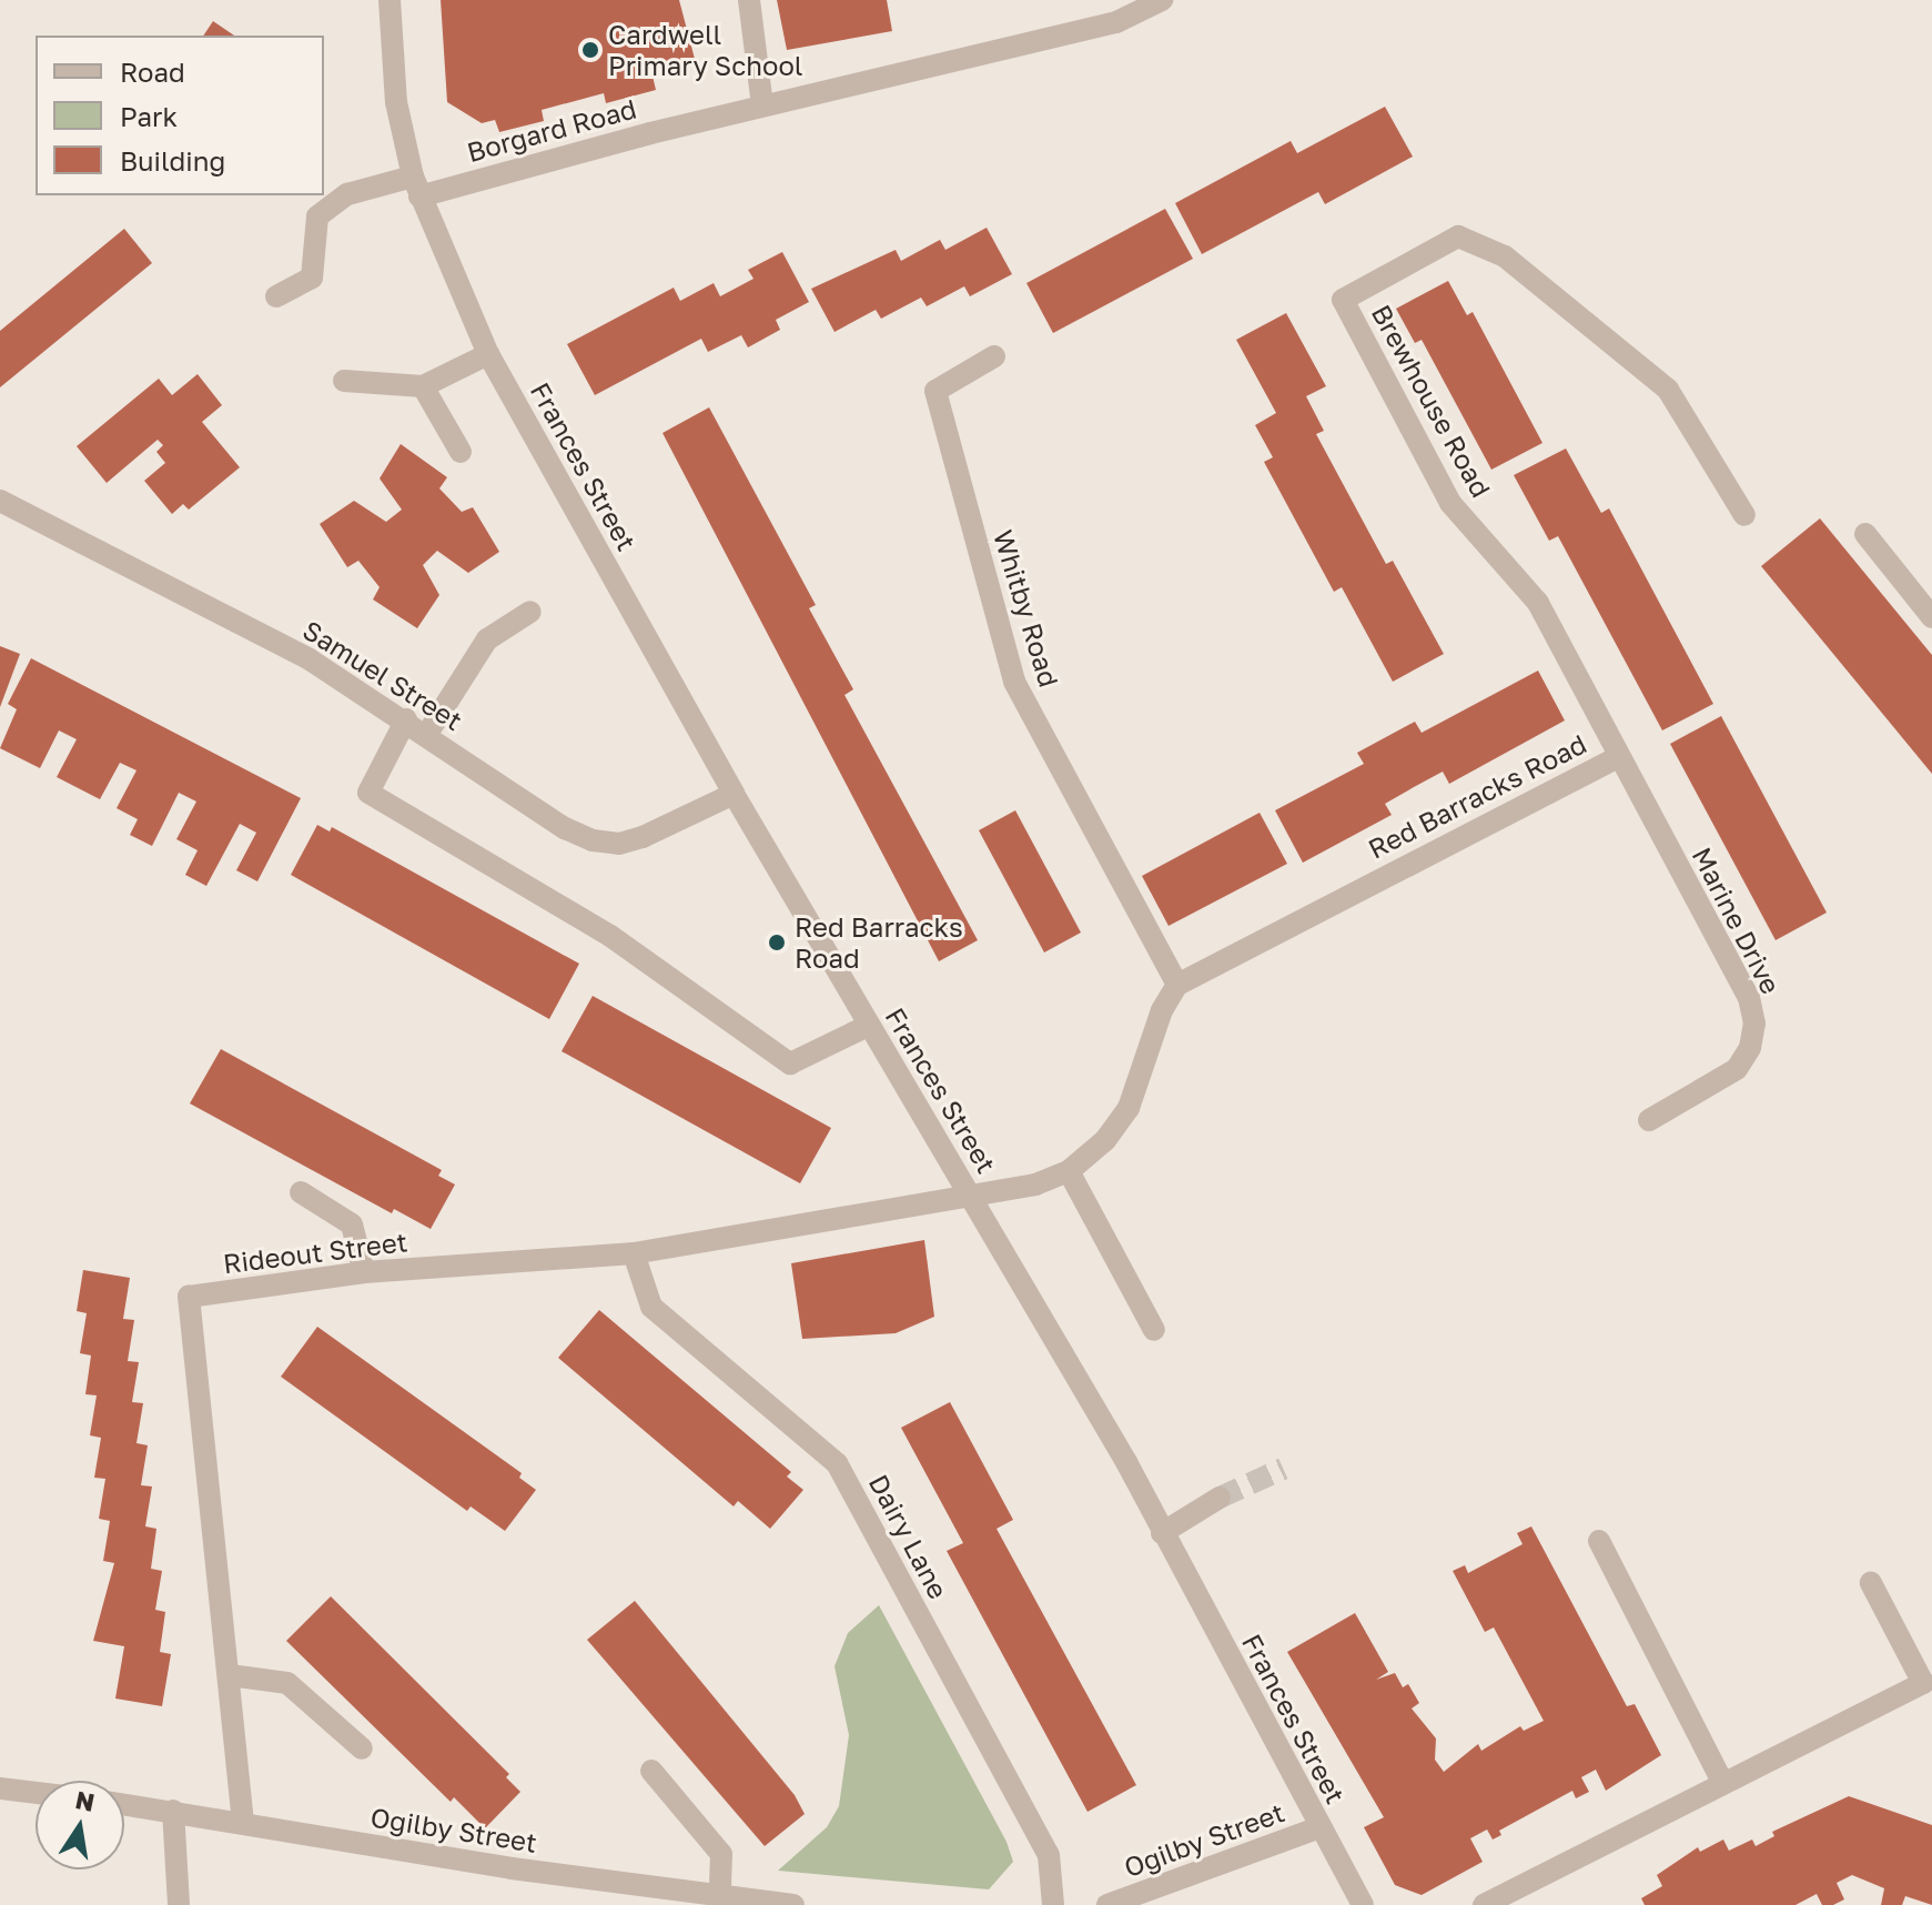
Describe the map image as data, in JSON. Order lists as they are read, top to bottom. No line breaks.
{"streets":{"street":["Borgard Road","Brewhouse Road","Frances Street","Whitby Road","Samuel Street","Red Barracks Road","Marine Drive","Rideout Street","Dairy Lane","Ogilby Street"]},"crossings":[["Borgard Road","Frances Street"],["Brewhouse Road","Red Barracks Road"],["Brewhouse Road","Marine Drive"],["Frances Street","Samuel Street"],["Frances Street","Rideout Street"],["Frances Street","Ogilby Street"],["Whitby Road","Red Barracks Road"],["Red Barracks Road","Marine Drive"],["Rideout Street","Dairy Lane"],["Rideout Street","Ogilby Street"]],"places":["Cardwell Primary School","Red Barracks Road"],"legend":["Road","Park","Building"],"north":"top"}
